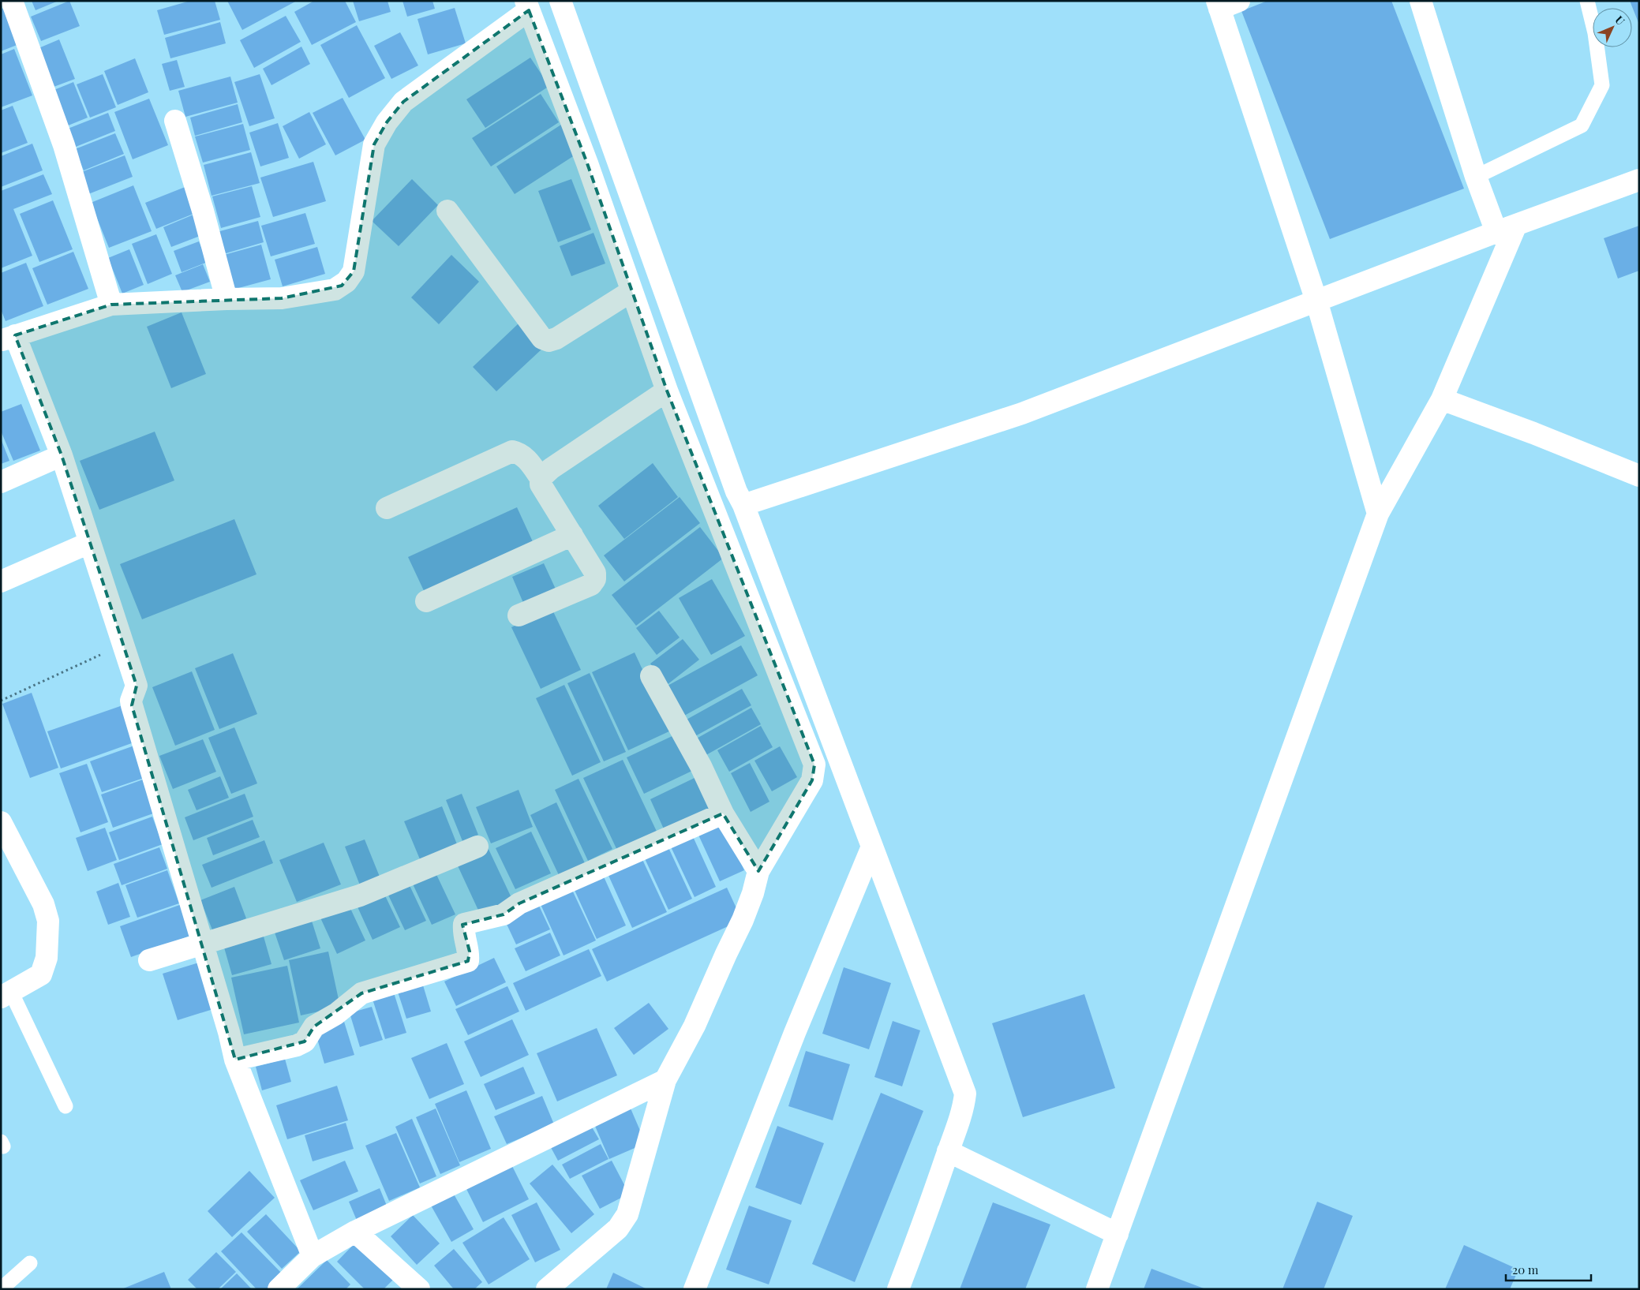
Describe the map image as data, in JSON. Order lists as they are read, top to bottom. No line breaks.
{"scale_bar":"20 m","north":"top right"}
